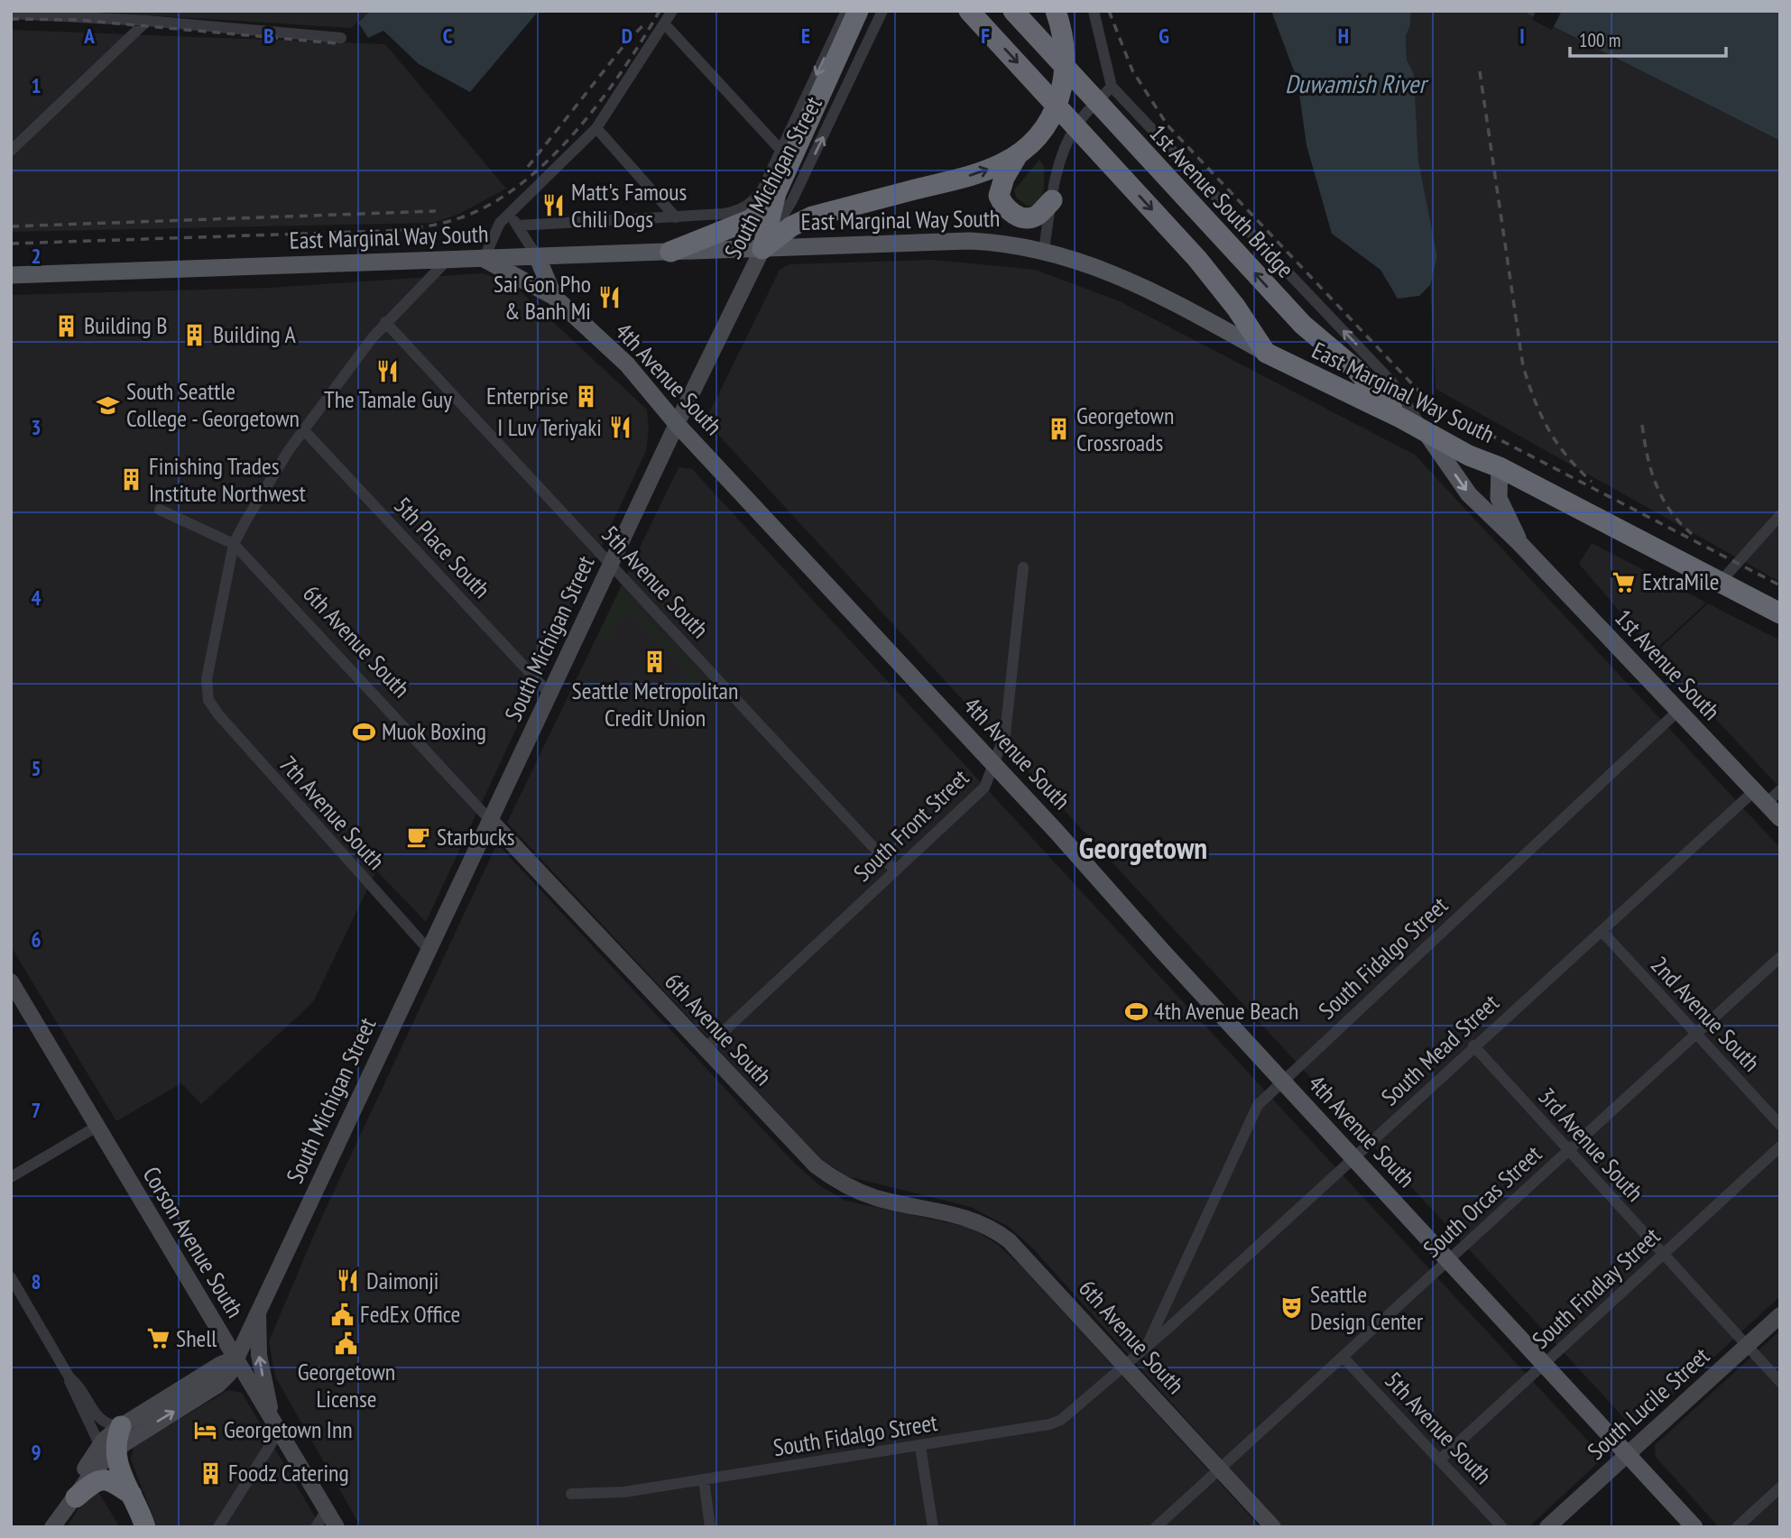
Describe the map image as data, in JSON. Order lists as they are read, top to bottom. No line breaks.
{"streets":{"highway":["1st Avenue South Bridge","East Marginal Way South"],"main road":["4th Avenue South","1st Avenue South"],"street":["South Michigan Street","5th Place South","5th Avenue South","6th Avenue South","7th Avenue South","South Front Street","South Fidalgo Street","2nd Avenue South","South Mead Street","3rd Avenue South","South Orcas Street","Corson Avenue South","South Findlay Street","South Lucile Street"]},"crossings":[["South Michigan Street","East Marginal Way South"],["South Michigan Street","4th Avenue South"],["South Michigan Street","5th Place South"],["South Michigan Street","5th Avenue South"],["South Michigan Street","6th Avenue South"],["South Michigan Street","7th Avenue South"],["South Michigan Street","Corson Avenue South"],["1st Avenue South Bridge","East Marginal Way South"],["East Marginal Way South","4th Avenue South"],["East Marginal Way South","1st Avenue South"],["4th Avenue South","South Front Street"],["4th Avenue South","South Fidalgo Street"],["4th Avenue South","South Mead Street"],["4th Avenue South","South Orcas Street"],["4th Avenue South","South Findlay Street"],["4th Avenue South","South Lucile Street"],["5th Avenue South","South Front Street"],["5th Avenue South","South Orcas Street"],["5th Avenue South","South Findlay Street"],["6th Avenue South","7th Avenue South"],["6th Avenue South","South Front Street"],["6th Avenue South","South Fidalgo Street"],["6th Avenue South","South Mead Street"],["6th Avenue South","South Orcas Street"],["1st Avenue South","South Fidalgo Street"],["1st Avenue South","South Mead Street"],["South Fidalgo Street","South Mead Street"],["2nd Avenue South","South Mead Street"],["2nd Avenue South","South Orcas Street"],["South Mead Street","3rd Avenue South"],["3rd Avenue South","South Orcas Street"],["3rd Avenue South","South Findlay Street"],["3rd Avenue South","South Lucile Street"]],"districts":["Georgetown"],"water":["Duwamish River"],"places":{"restaurant":["Matt's Famous Chili Dogs","Sai Gon Pho & Banh Mi","The Tamale Guy","I Luv Teriyaki","Daimonji"],"building":["Building B","Building A","Enterprise","Georgetown Crossroads","Finishing Trades Institute Northwest","Seattle Metropolitan Credit Union","Foodz Catering"],"school or university":["South Seattle College - Georgetown"],"supermarket":["ExtraMile","Shell"],"sports":["Muok Boxing","4th Avenue Beach"],"cafe":["Starbucks"],"theatre":["Seattle Design Center"],"public building":["FedEx Office","Georgetown License"],"hotel":["Georgetown Inn"]},"scale_bar":"100 m","grid":{"columns":["A","B","C","D","E","F","G","H","I"],"rows":["1","2","3","4","5","6","7","8","9"]}}
